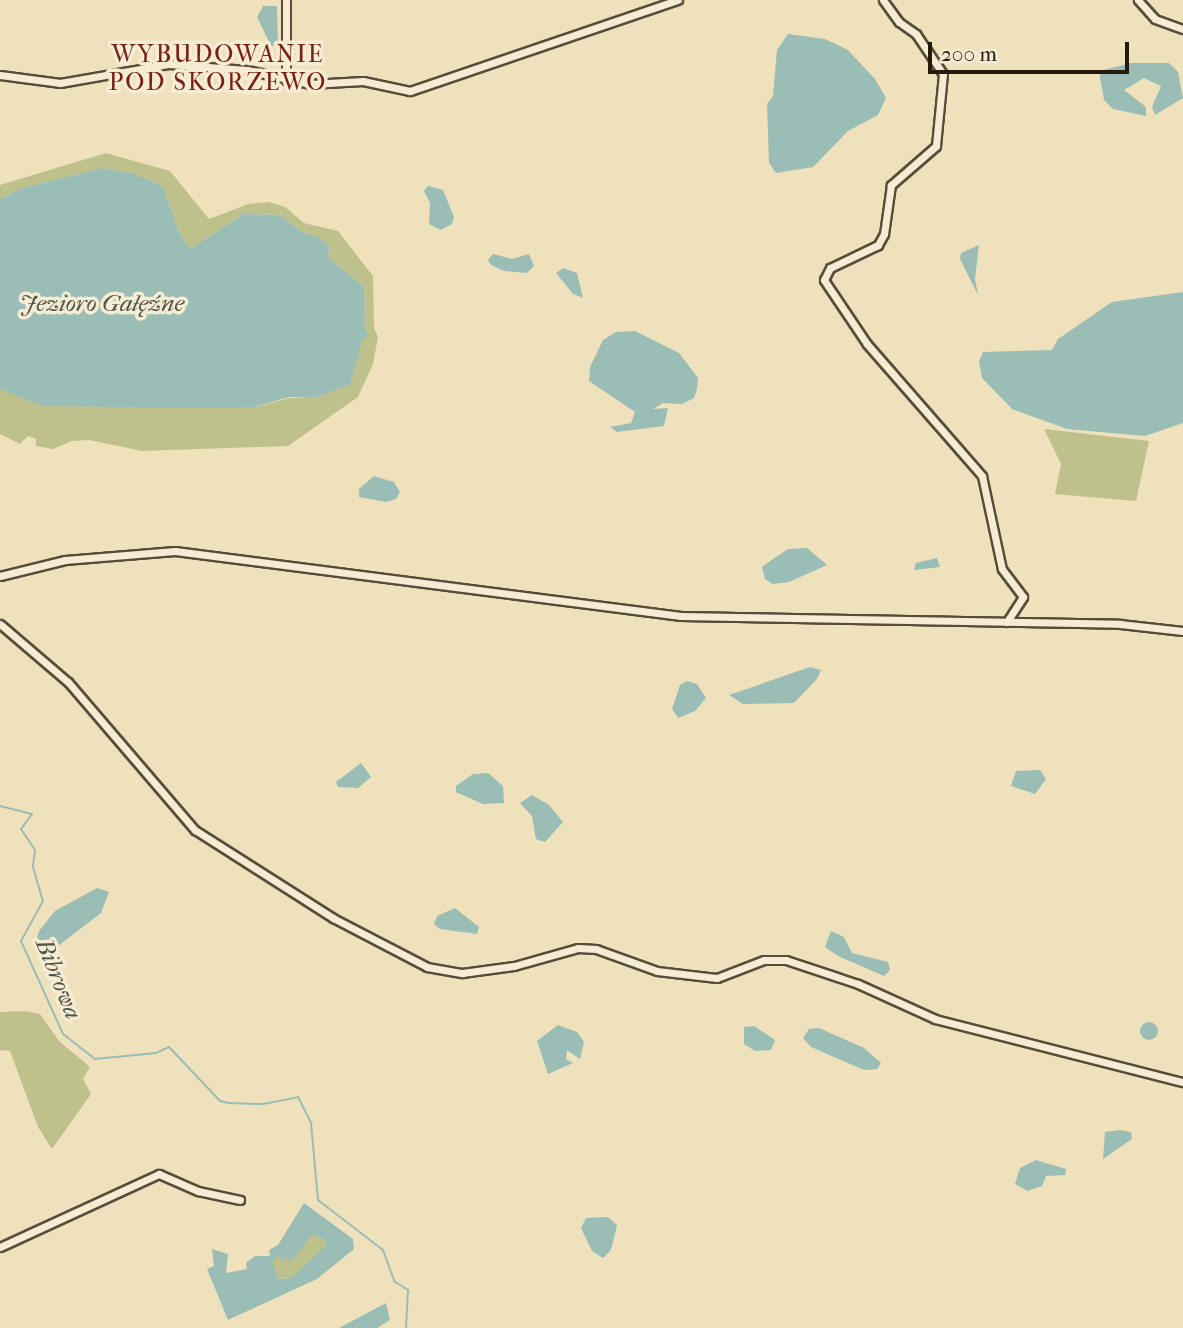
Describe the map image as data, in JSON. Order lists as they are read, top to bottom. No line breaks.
{"districts":["WYBUDOWANIE POD SKORZEWO"],"water":["Jezioro Gałęźne","Bibrowa"],"scale_bar":"200 m"}
